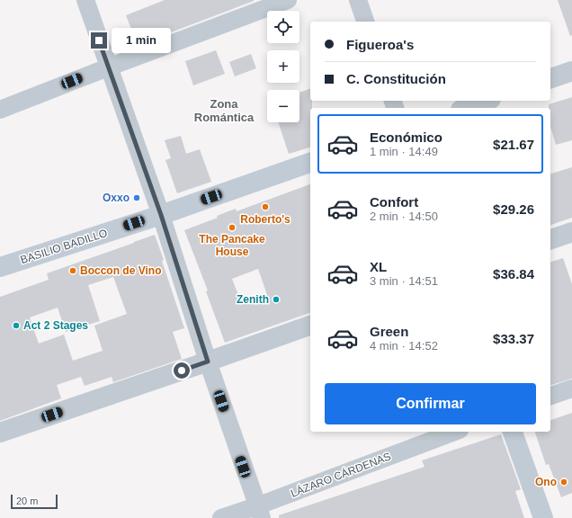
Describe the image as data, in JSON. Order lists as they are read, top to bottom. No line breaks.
{"streets":{"main road":["BASILIO BADILLO"],"street":["LÁZARO CÁRDENAS"]},"districts":["Zona Romántica"],"places":["Oxxo","Roberto's","The Pancake House","Boccon de Vino","Zenith","Act 2 Stages","Ono"],"scale_bar":"20 m","page":{"map_buttons":["+","−"],"banner":["Figueroa's","C. Constitución"],"bubble":"1 min","list":[{"name":"Económico","note":"1 min · 14:49","value":"$21.67"},{"name":"Confort","note":"2 min · 14:50","value":"$29.26"},{"name":"XL","note":"3 min · 14:51","value":"$36.84"},{"name":"Green","note":"4 min · 14:52","value":"$33.37"}],"buttons":"Confirmar","scale":"20 m"}}
